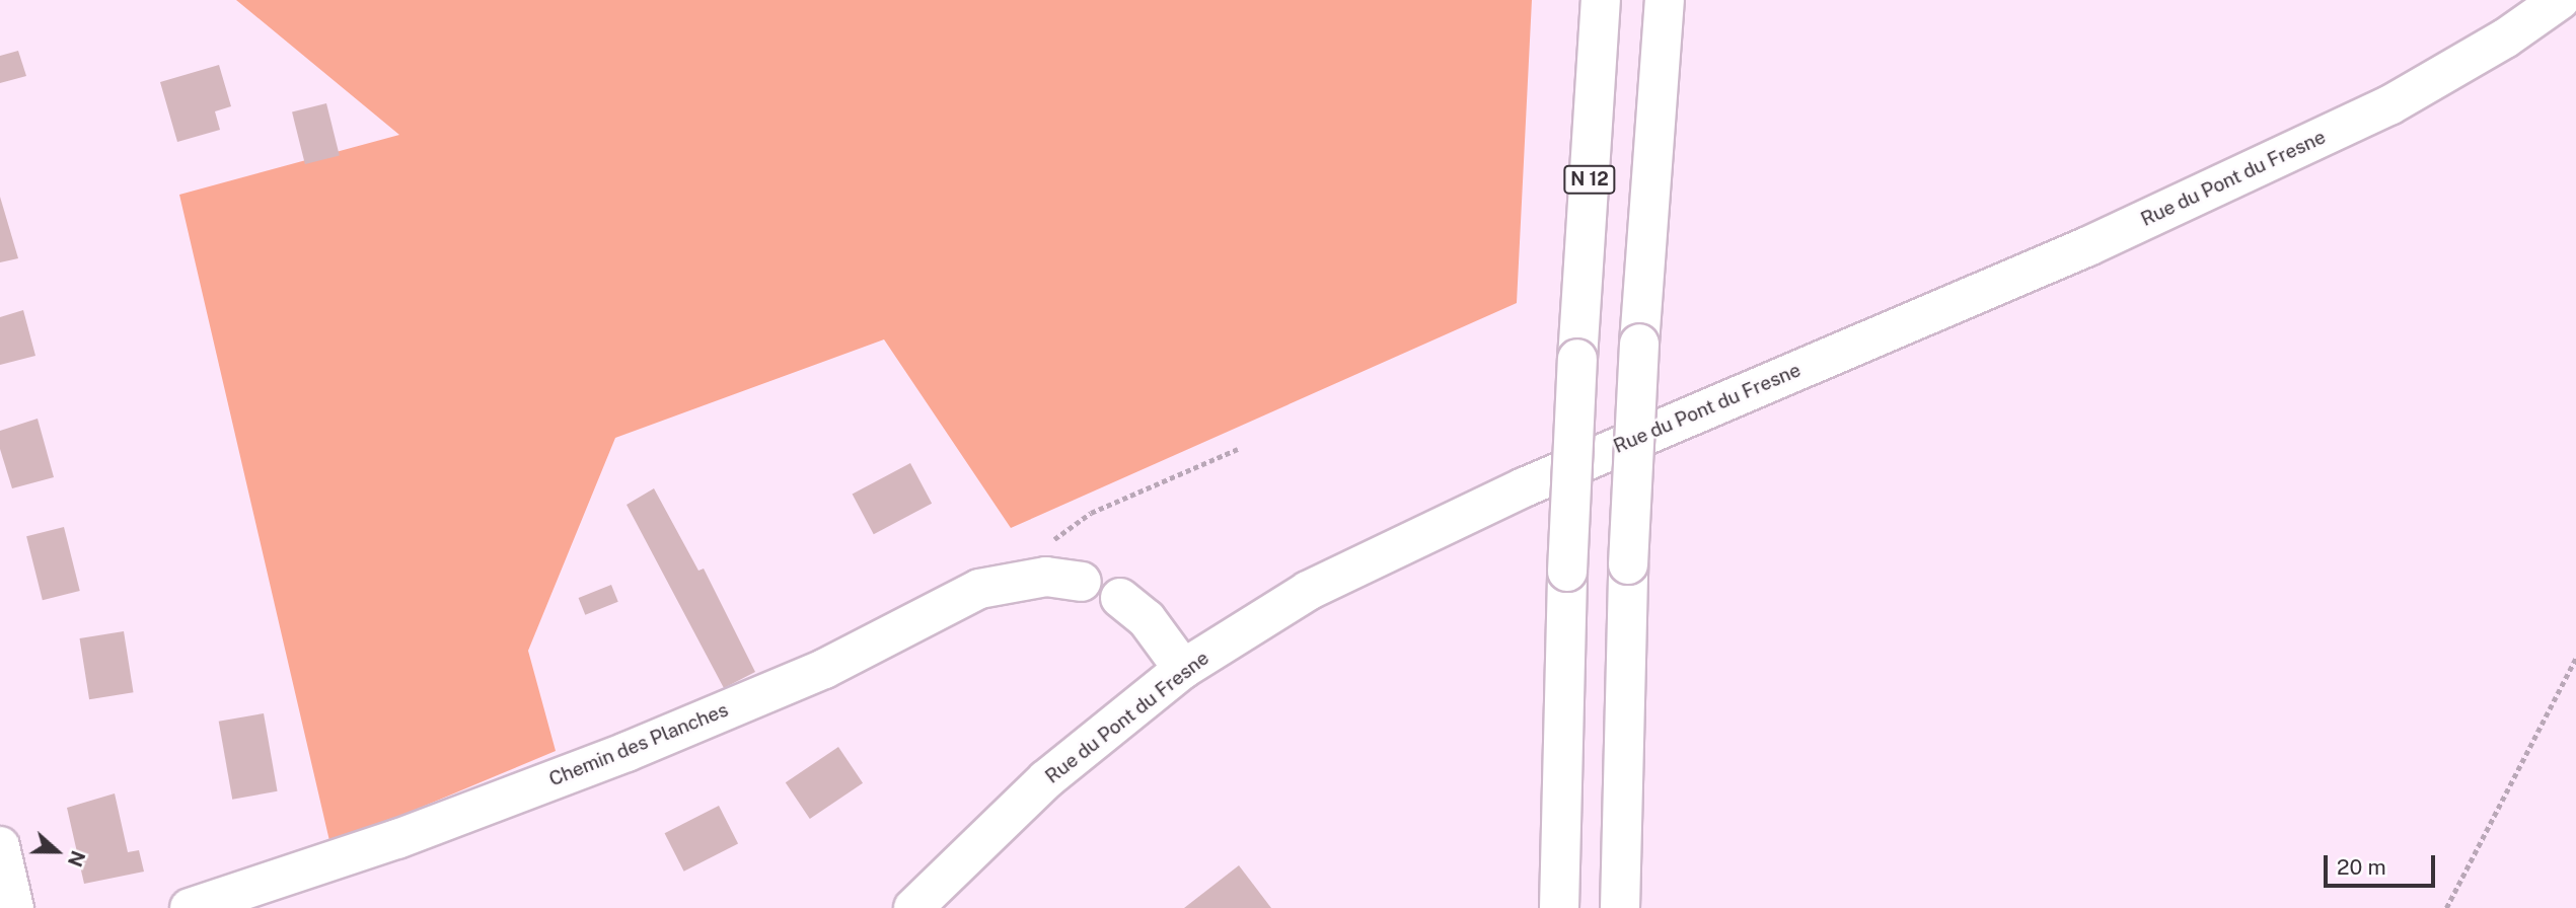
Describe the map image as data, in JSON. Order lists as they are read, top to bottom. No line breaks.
{"streets":{"main road":["Rue du Pont du Fresne","N 12","Chemin des Planches"]},"scale_bar":"20 m","north":"right"}
